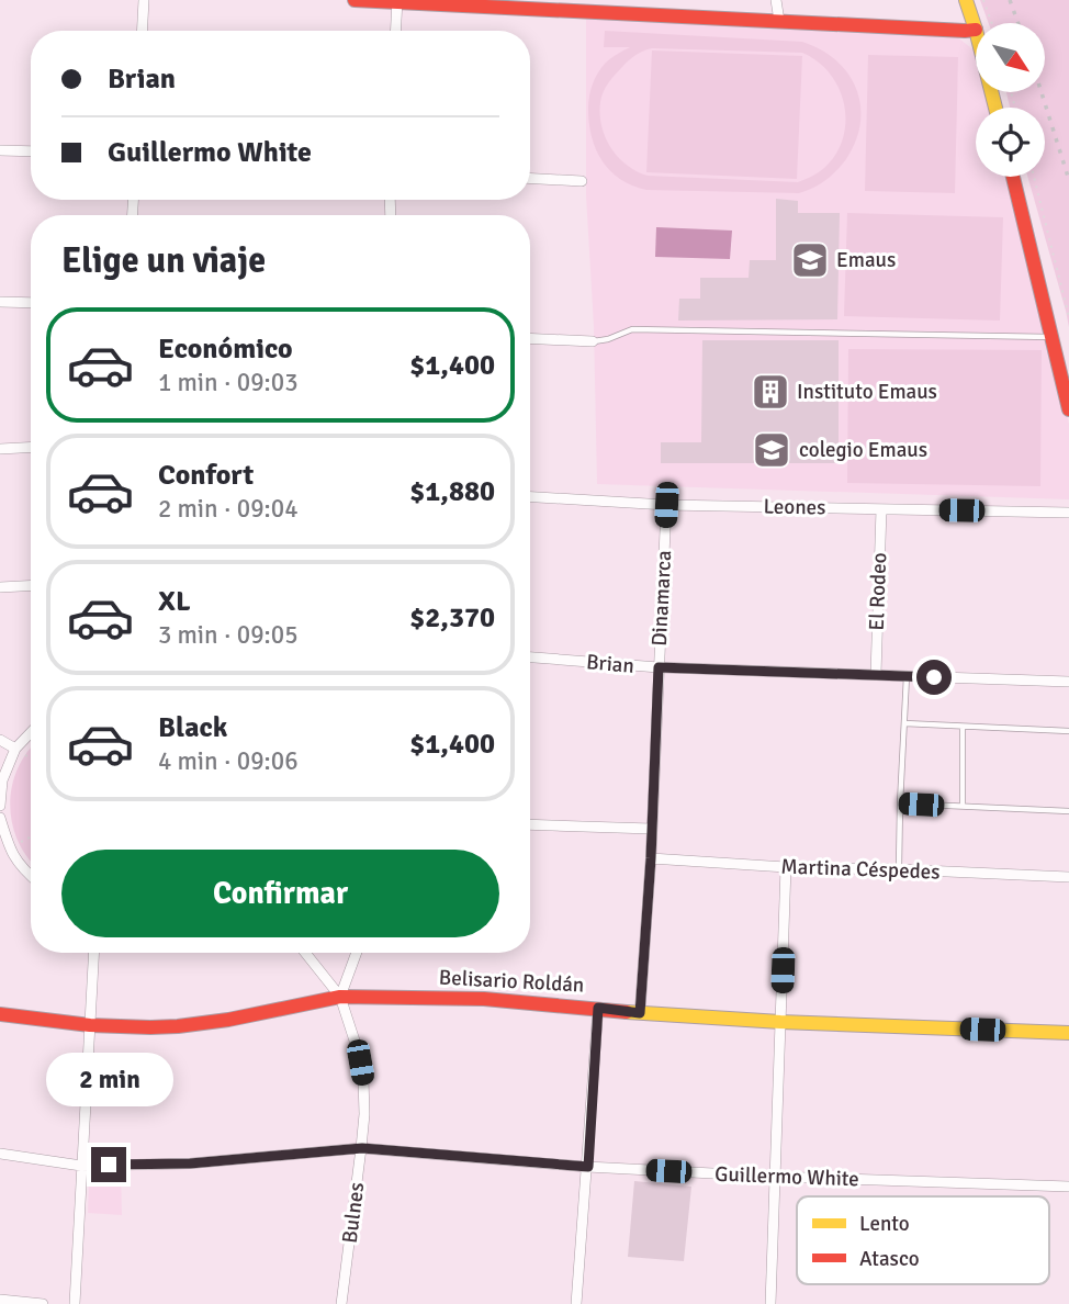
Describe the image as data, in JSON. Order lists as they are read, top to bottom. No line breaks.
{"streets":{"street":["Leones","El Rodeo","Dinamarca","Brian","Martina Céspedes","Belisario Roldán","Guillermo White","Bulnes"]},"crossings":[["Leones","El Rodeo"],["Leones","Dinamarca"],["El Rodeo","Brian"],["Dinamarca","Brian"],["Dinamarca","Martina Céspedes"],["Dinamarca","Belisario Roldán"],["Belisario Roldán","Bulnes"],["Guillermo White","Bulnes"]],"places":{"school or university":["Emaus","colegio Emaus"],"building":["Instituto Emaus"]},"legend":["Lento","Atasco"],"north":"bottom right","page":{"banner":["Brian","Guillermo White"],"heading":"Elige un viaje","list":[{"name":"Económico","note":"1 min · 09:03","value":"$1,400"},{"name":"Confort","note":"2 min · 09:04","value":"$1,880"},{"name":"XL","note":"3 min · 09:05","value":"$2,370"},{"name":"Black","note":"4 min · 09:06","value":"$1,400"}],"buttons":"Confirmar","bubble":"2 min"}}
